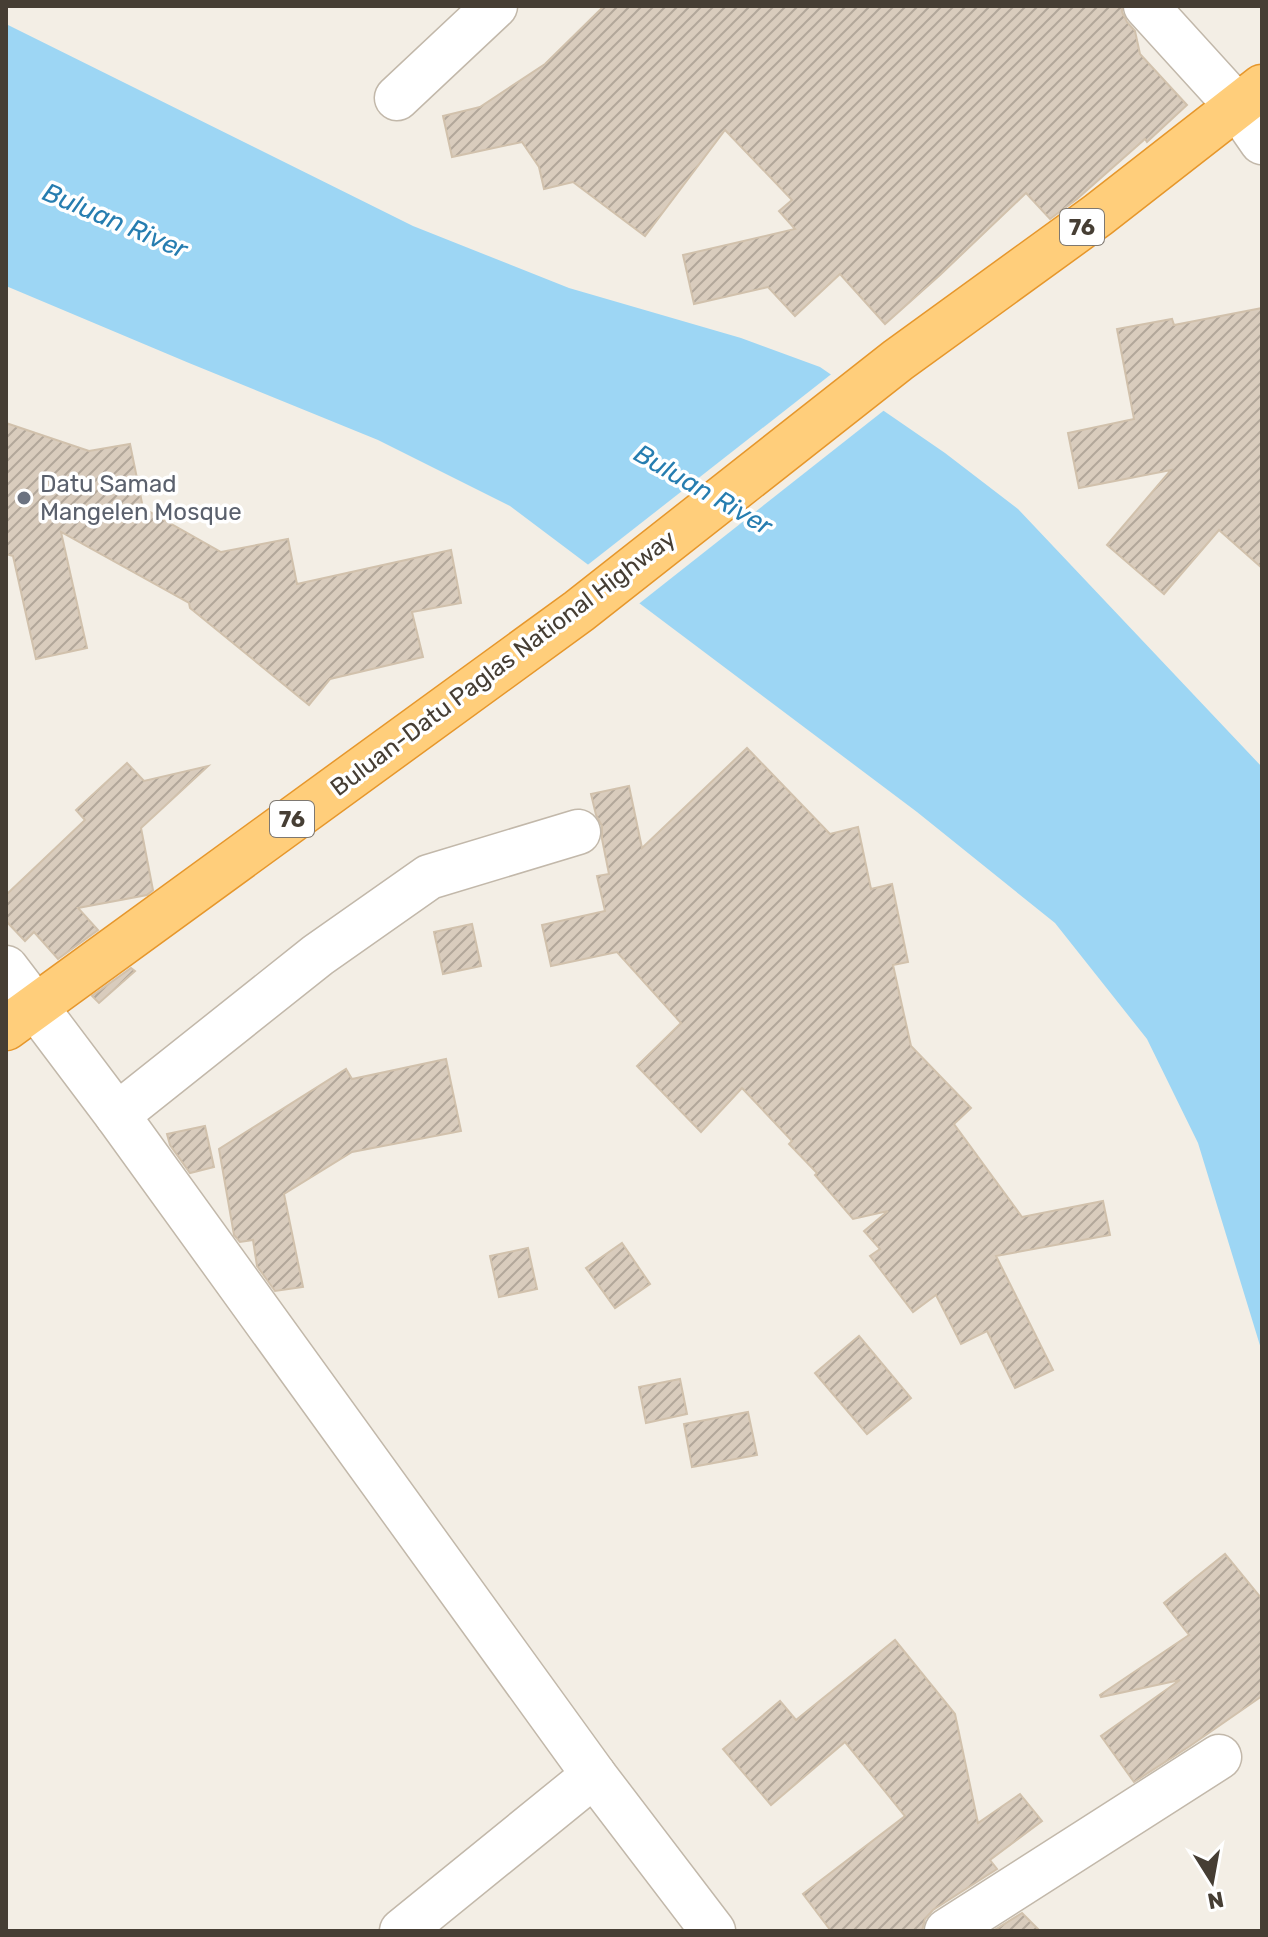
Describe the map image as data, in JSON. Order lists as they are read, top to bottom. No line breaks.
{"streets":{"highway":["76","Buluan-Datu Paglas National Highway"]},"water":["Buluan River"],"places":["Datu Samad Mangelen Mosque"],"north":"bottom"}
